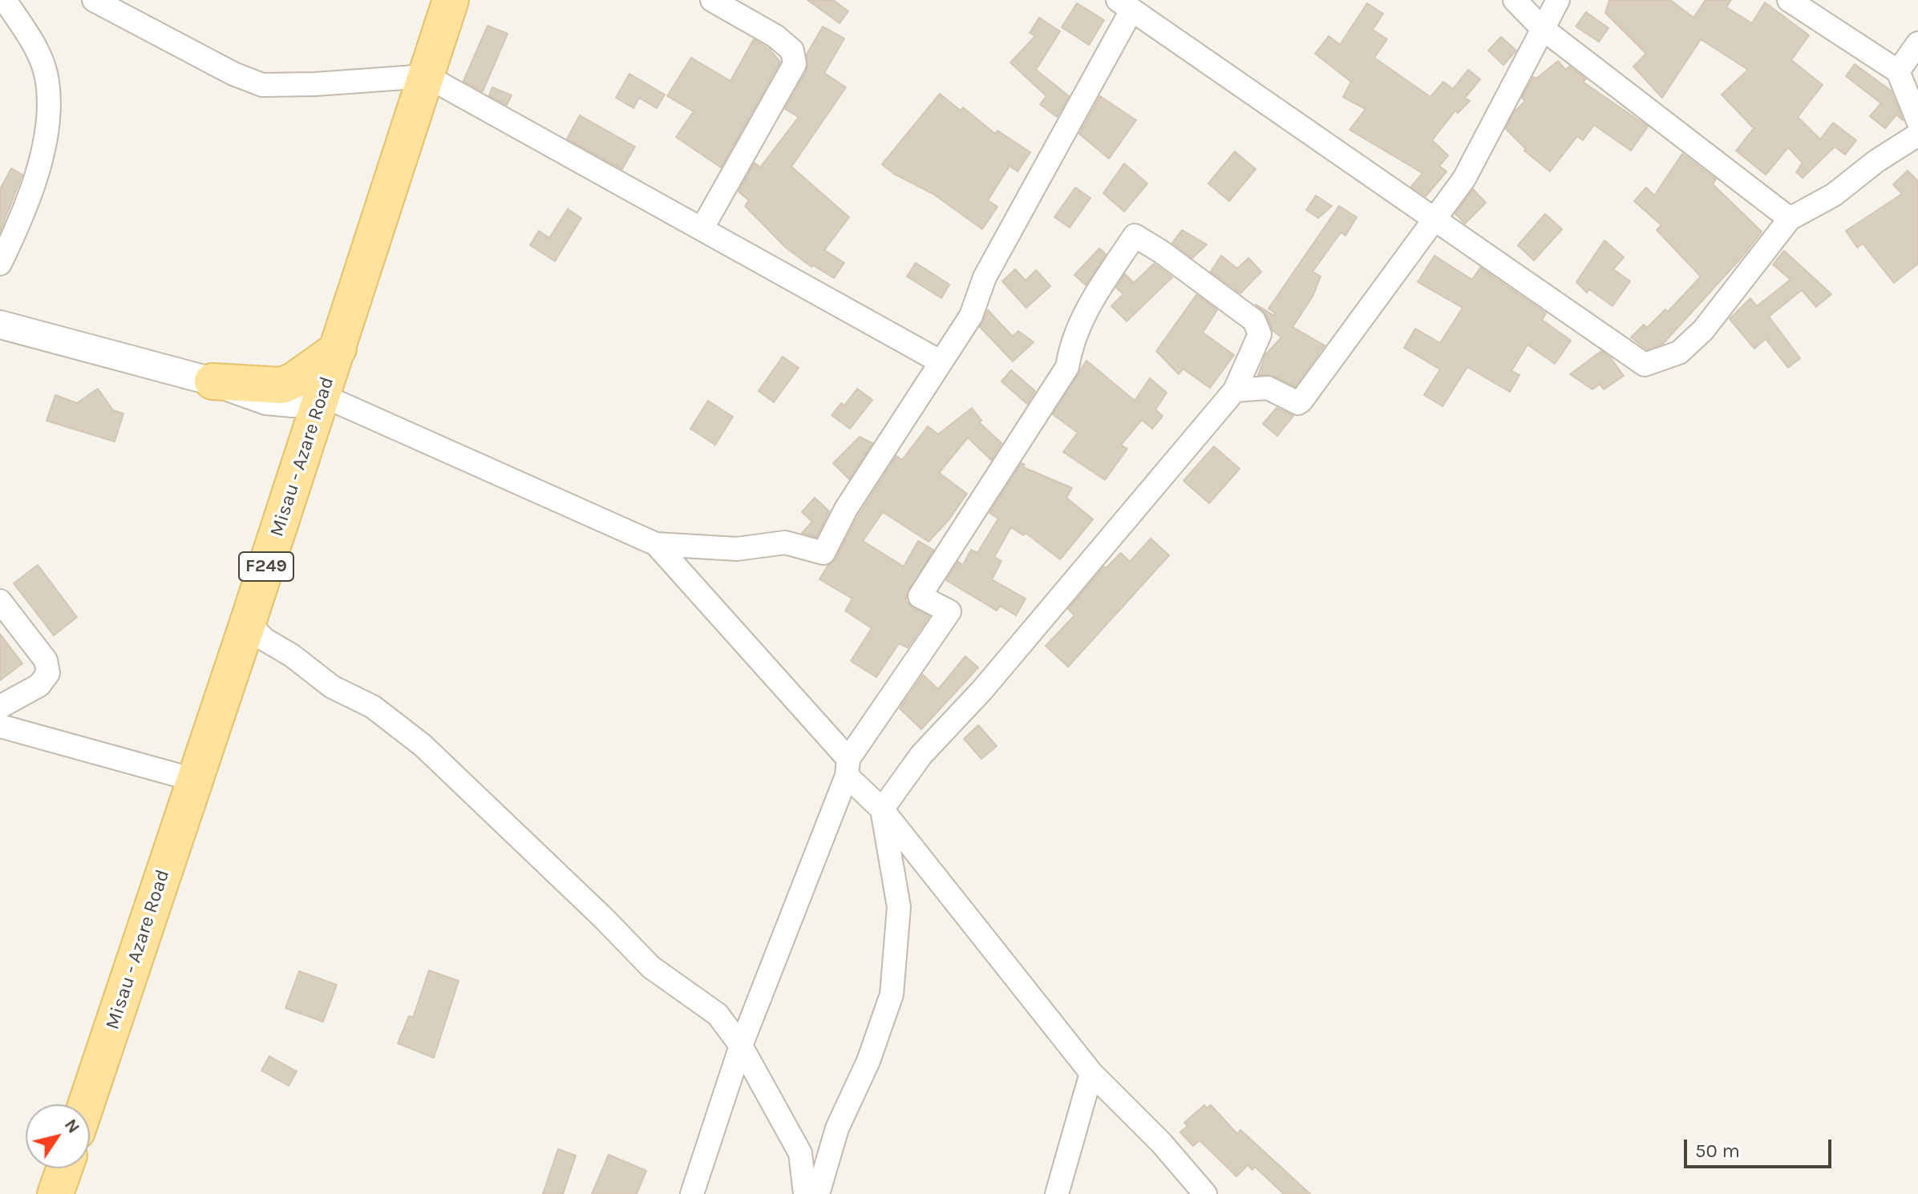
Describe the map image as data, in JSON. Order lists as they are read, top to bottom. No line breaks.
{"streets":{"main road":["Misau - Azare Road","F249"]},"scale_bar":"50 m","north":"top right"}
